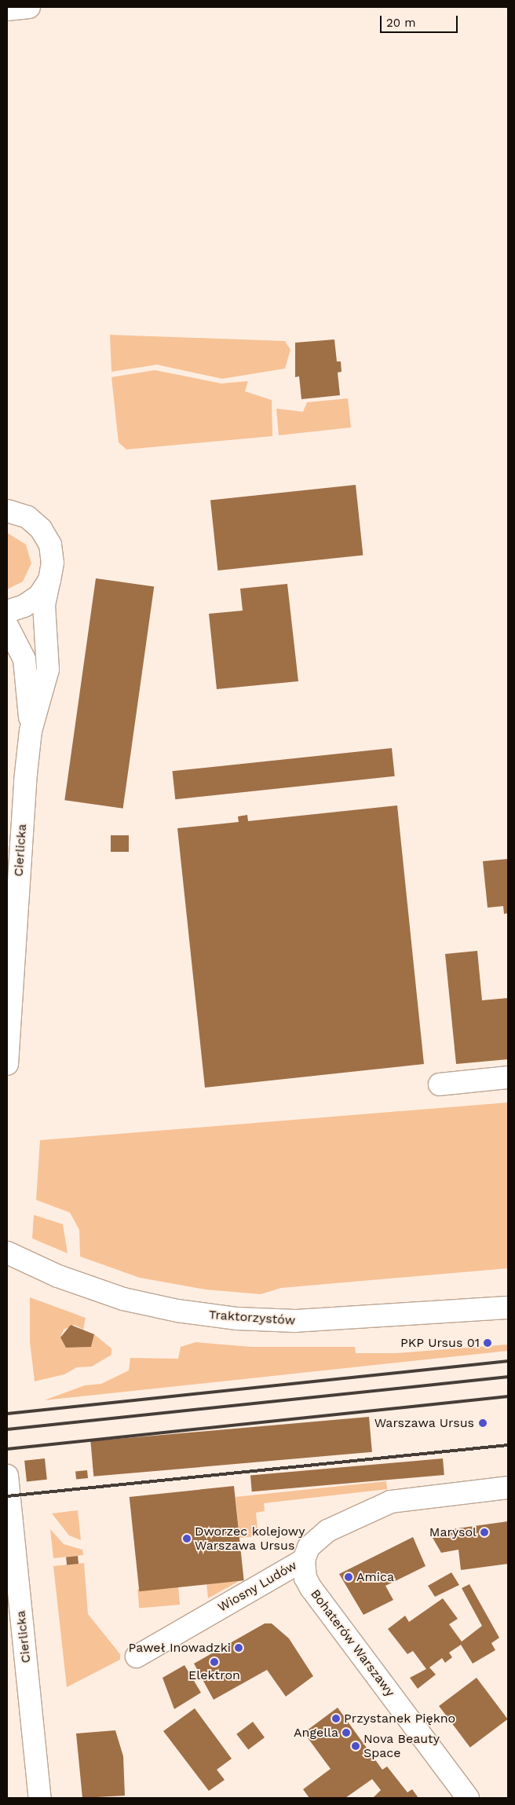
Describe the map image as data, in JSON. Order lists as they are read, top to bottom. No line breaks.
{"streets":{"street":["Cierlicka","Traktorzystów","Wiosny Ludów","Bohaterów Warszawy"]},"crossings":[["Wiosny Ludów","Bohaterów Warszawy"]],"places":["PKP Ursus 01","Warszawa Ursus","Marysol","Dworzec kolejowy Warszawa Ursus","Amica","Paweł Inowadzki","Elektron","Przystanek Piękno","Angella","Nova Beauty Space"],"scale_bar":"20 m"}
